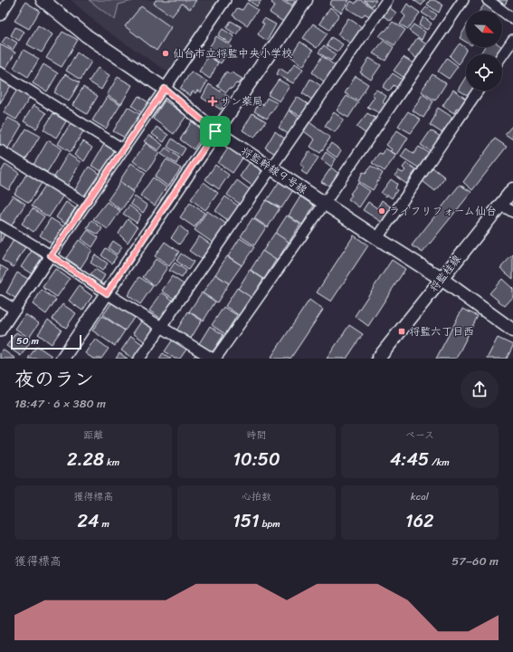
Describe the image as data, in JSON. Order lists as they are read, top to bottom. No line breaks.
{"streets":{"street":["将監幹線９号線","将監桂線"]},"crossings":[["将監幹線９号線","将監桂線"]],"places":{"other":["仙台市立将監中央小学校","ライフリフォーム仙台"],"health":["サン薬局"],"transit":["将監六丁目西"]},"scale_bar":"50 m","north":"bottom right","page":{"scale":"50 m","heading":["夜のラン","18:47 · 6 × 380 m"],"stats":[["距離","2.28 km"],["時間","10:50"],["ペース","4:45 /km"],["獲得標高","24 m"],["心拍数","151 bpm"],["kcal","162"]],"chart":["獲得標高","57–60 m"]}}
